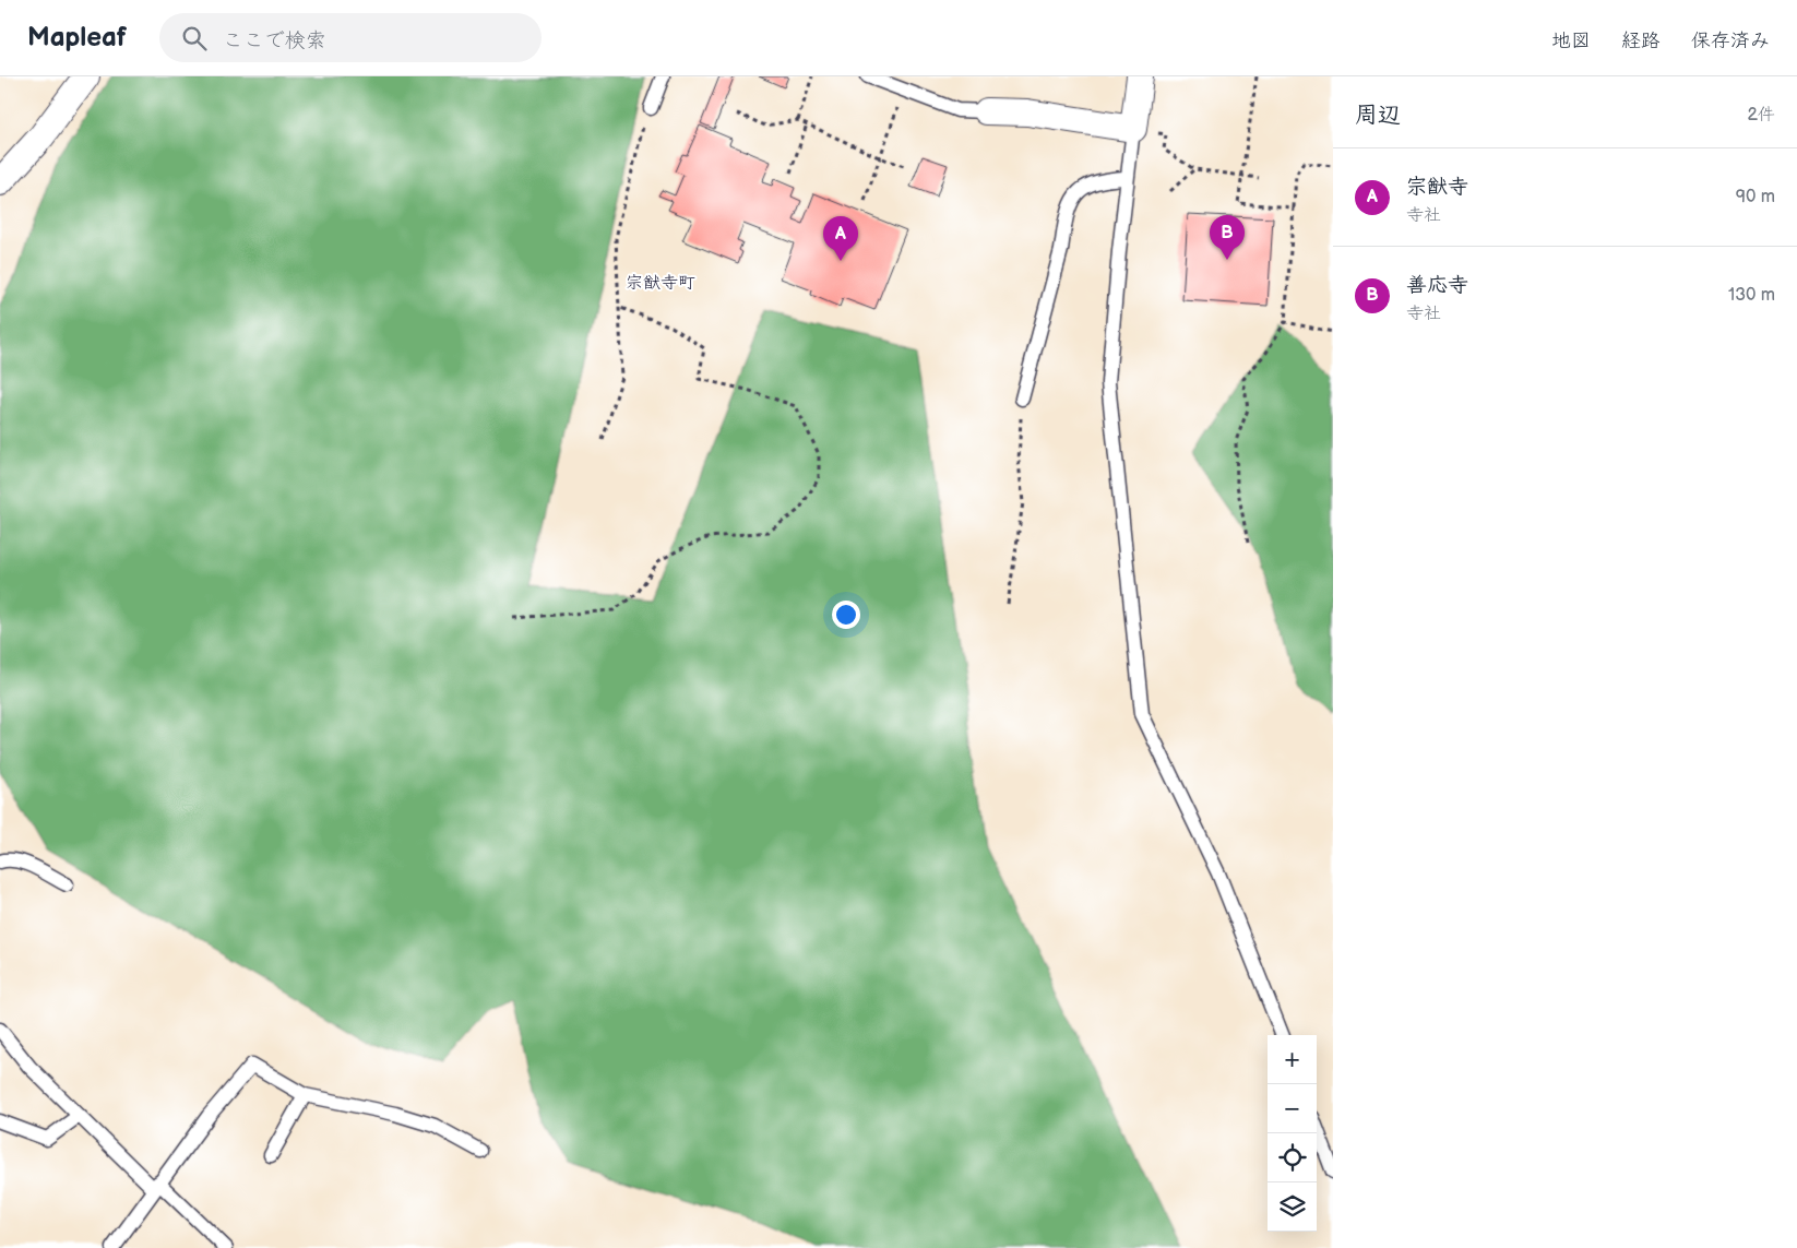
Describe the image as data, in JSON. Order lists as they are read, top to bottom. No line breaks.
{"districts":["宗猷寺町"],"page":{"header":"Mapleaf","search":"ここで検索","nav":["地図","経路","保存済み"],"heading":["周辺","2件"],"list":[{"mark":"A","name":"宗猷寺","note":"寺社","value":"90 m"},{"mark":"B","name":"善応寺","note":"寺社","value":"130 m"}],"pins":["B","A"],"map_buttons":["+","−"]}}
